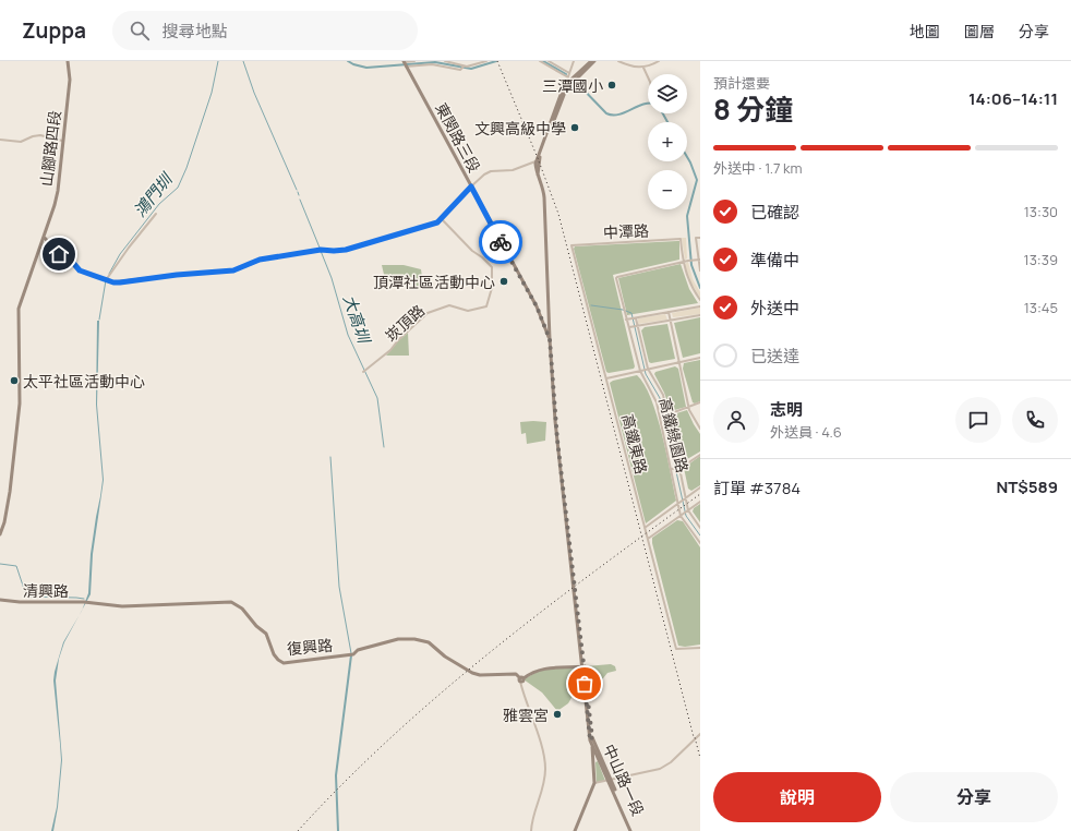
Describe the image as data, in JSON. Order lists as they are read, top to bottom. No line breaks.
{"streets":{"street":["東閔路三段","山腳路四段","中潭路","崁頂路","高鐵綠園路","高鐵東路","清興路","復興路","中山路一段"]},"crossings":[["中潭路","高鐵綠園路"],["中潭路","高鐵東路"],["清興路","復興路"]],"water":["鴻門圳","大高圳"],"places":["三潭國小","文興高級中學","頂潭社區活動中心","太平社區活動中心","雅雲宮"],"page":{"header":"Zuppa","search":"搜尋地點","nav":["地圖","圖層","分享"],"heading":["8 分鐘","預計還要","14:06–14:11"],"panel":["志明","外送員 · 4.6","訂單 #3784","NT$589"],"map_buttons":["+","−"],"bar":"外送中 · 1.7 km","list":[["已確認","13:30"],["準備中","13:39"],["外送中","13:45"],"已送達"],"buttons":["說明","分享"]}}
